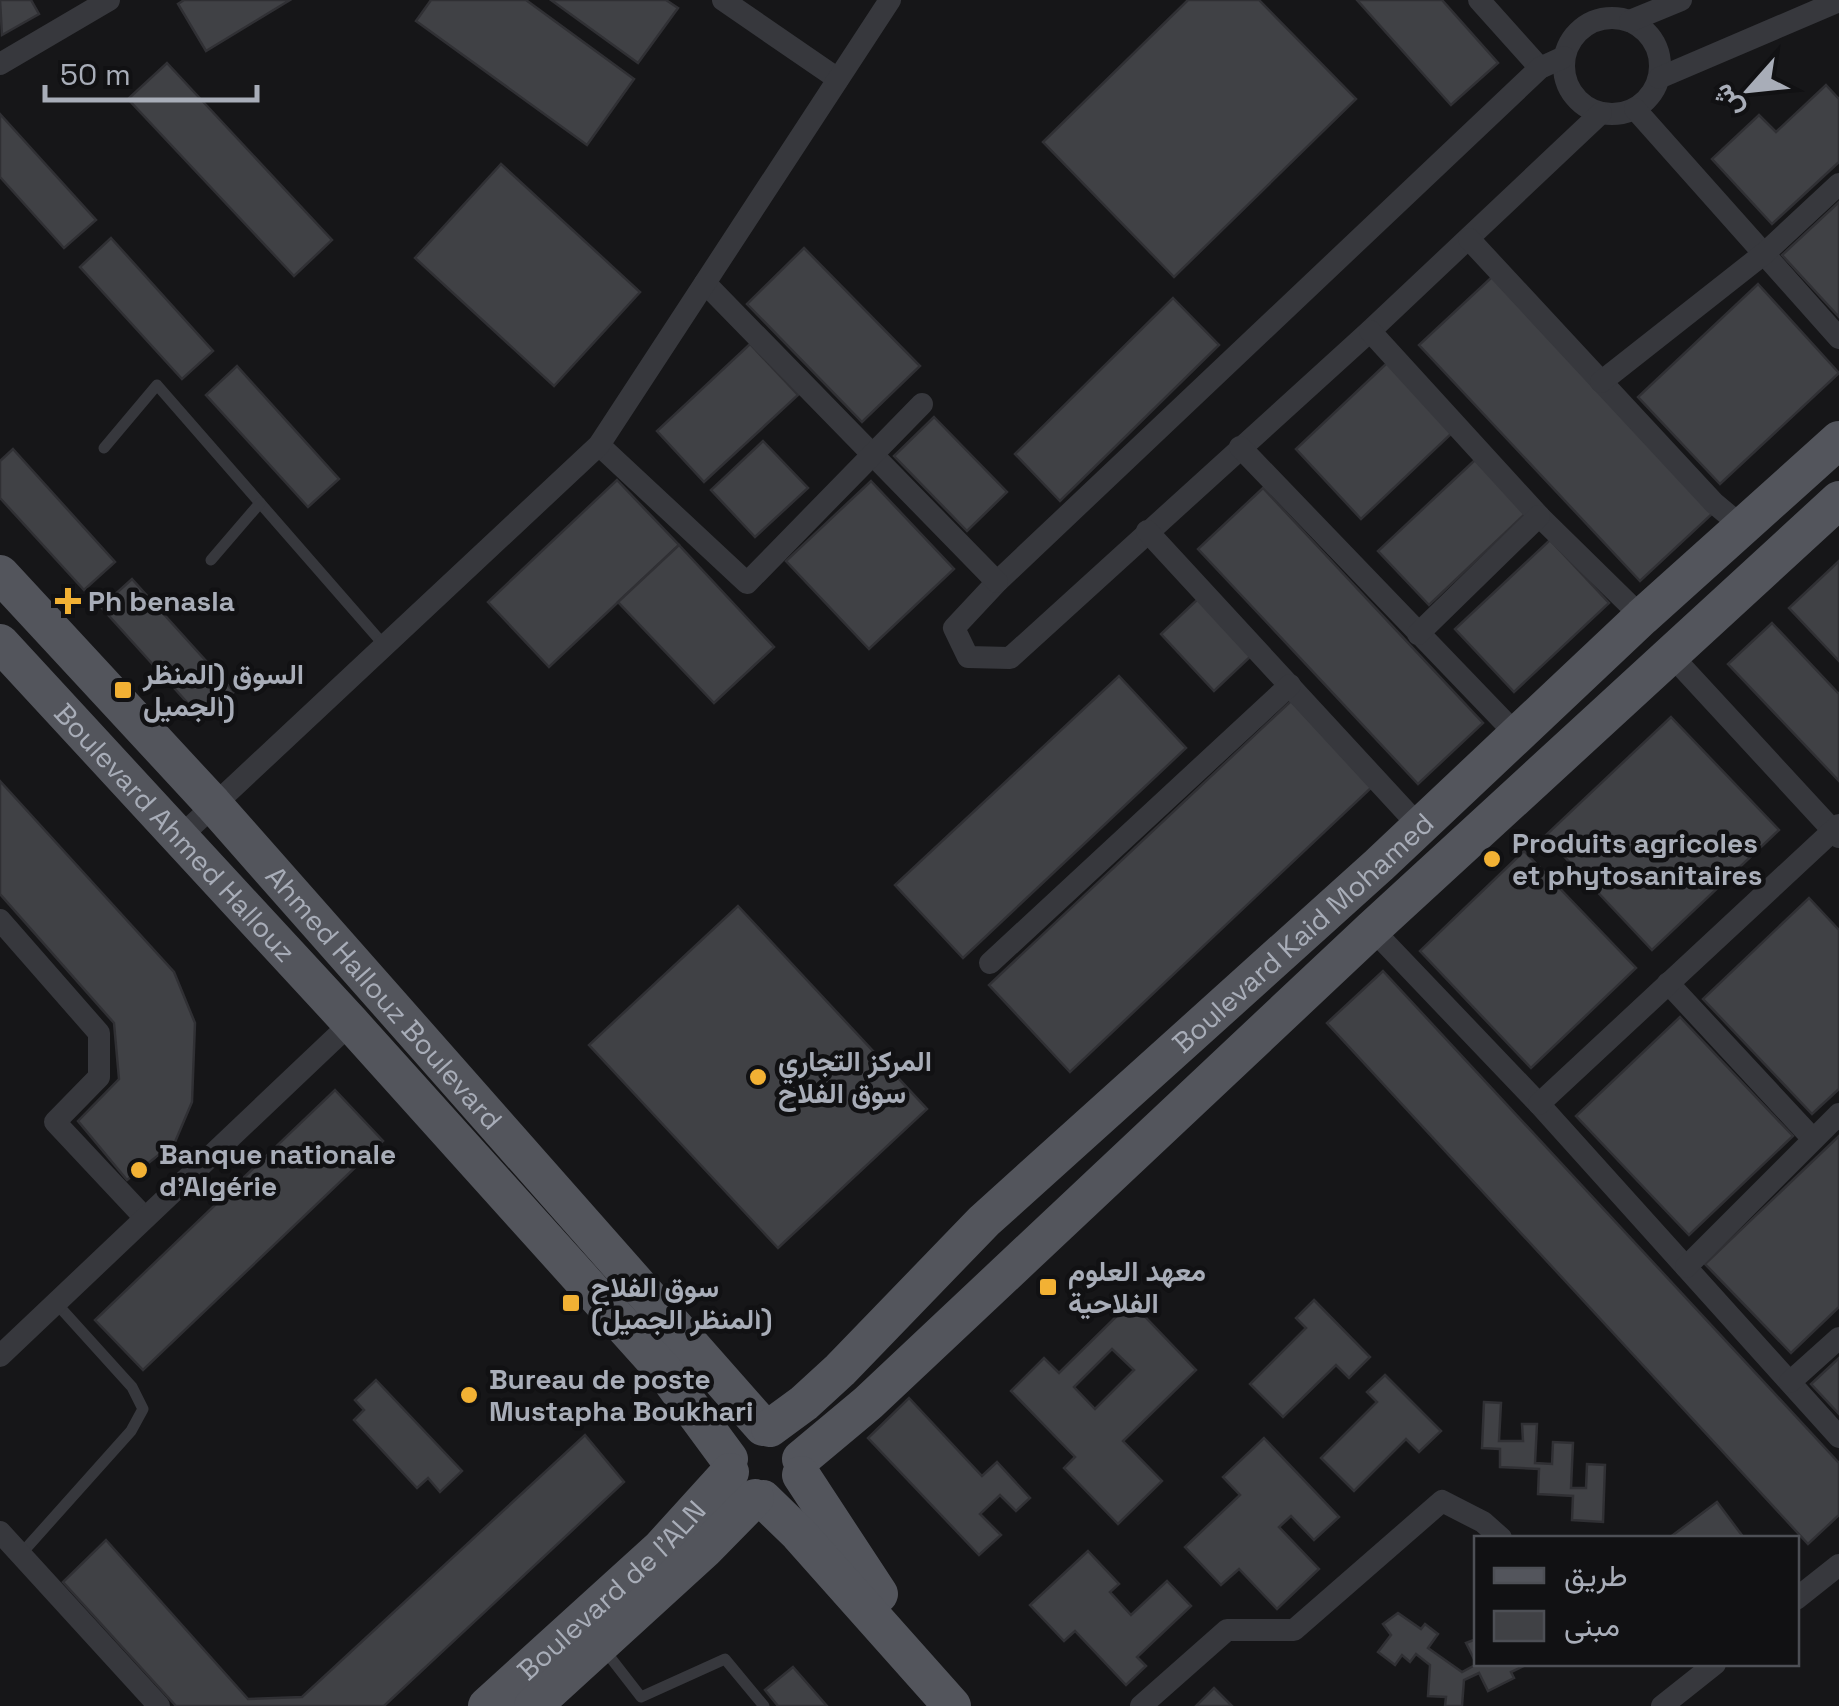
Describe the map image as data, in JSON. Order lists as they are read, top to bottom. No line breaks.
{"streets":{"main road":["Boulevard Ahmed Hallouz","Boulevard Kaid Mohamed","Ahmed Hallouz Boulevard","Boulevard de l'ALN"]},"crossings":[["Boulevard Ahmed Hallouz","Ahmed Hallouz Boulevard"],["Boulevard Kaid Mohamed","Ahmed Hallouz Boulevard"],["Boulevard Kaid Mohamed","Boulevard de l'ALN"],["Ahmed Hallouz Boulevard","Boulevard de l'ALN"]],"places":{"health":["Ph benasla"],"transit":["السوق (المنظر الجميل)","معهد العلوم الفلاحية","سوق الفلاح (المنظر الجميل)"],"other":["Produits agricoles et phytosanitaires","المركز التجاري سوق الفلاح","Banque nationale d'Algérie","Bureau de poste Mustapha Boukhari"]},"legend":["طريق","مبنى"],"scale_bar":"50 m","north":"bottom left"}
